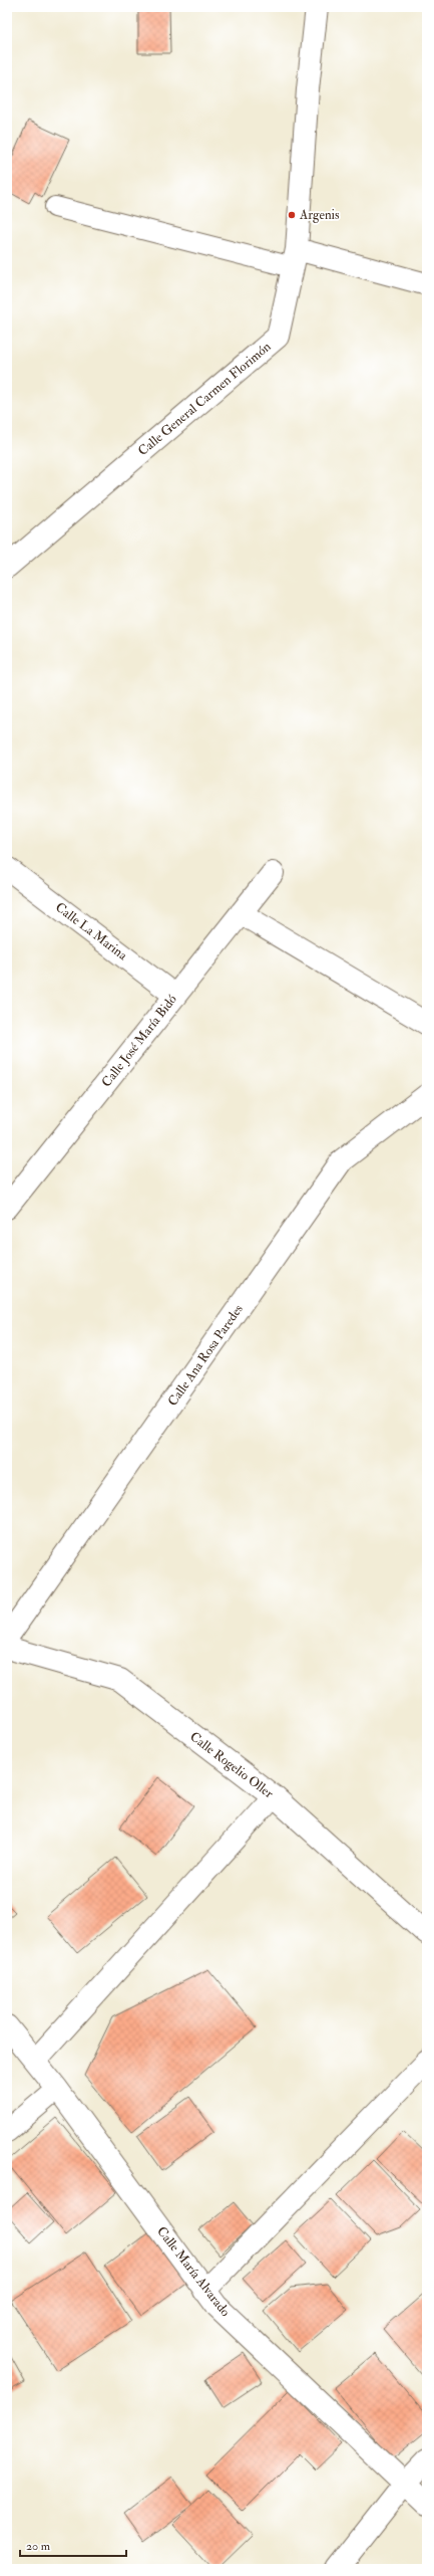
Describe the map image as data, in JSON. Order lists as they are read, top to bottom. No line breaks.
{"streets":{"street":["Calle General Carmen Florimón","Calle La Marina","Calle José María Bidó","Calle Ana Rosa Paredes","Calle Rogelio Oller","Calle María Alvarado"]},"crossings":[["Calle La Marina","Calle José María Bidó"]],"places":["Argenis"],"scale_bar":"20 m"}
